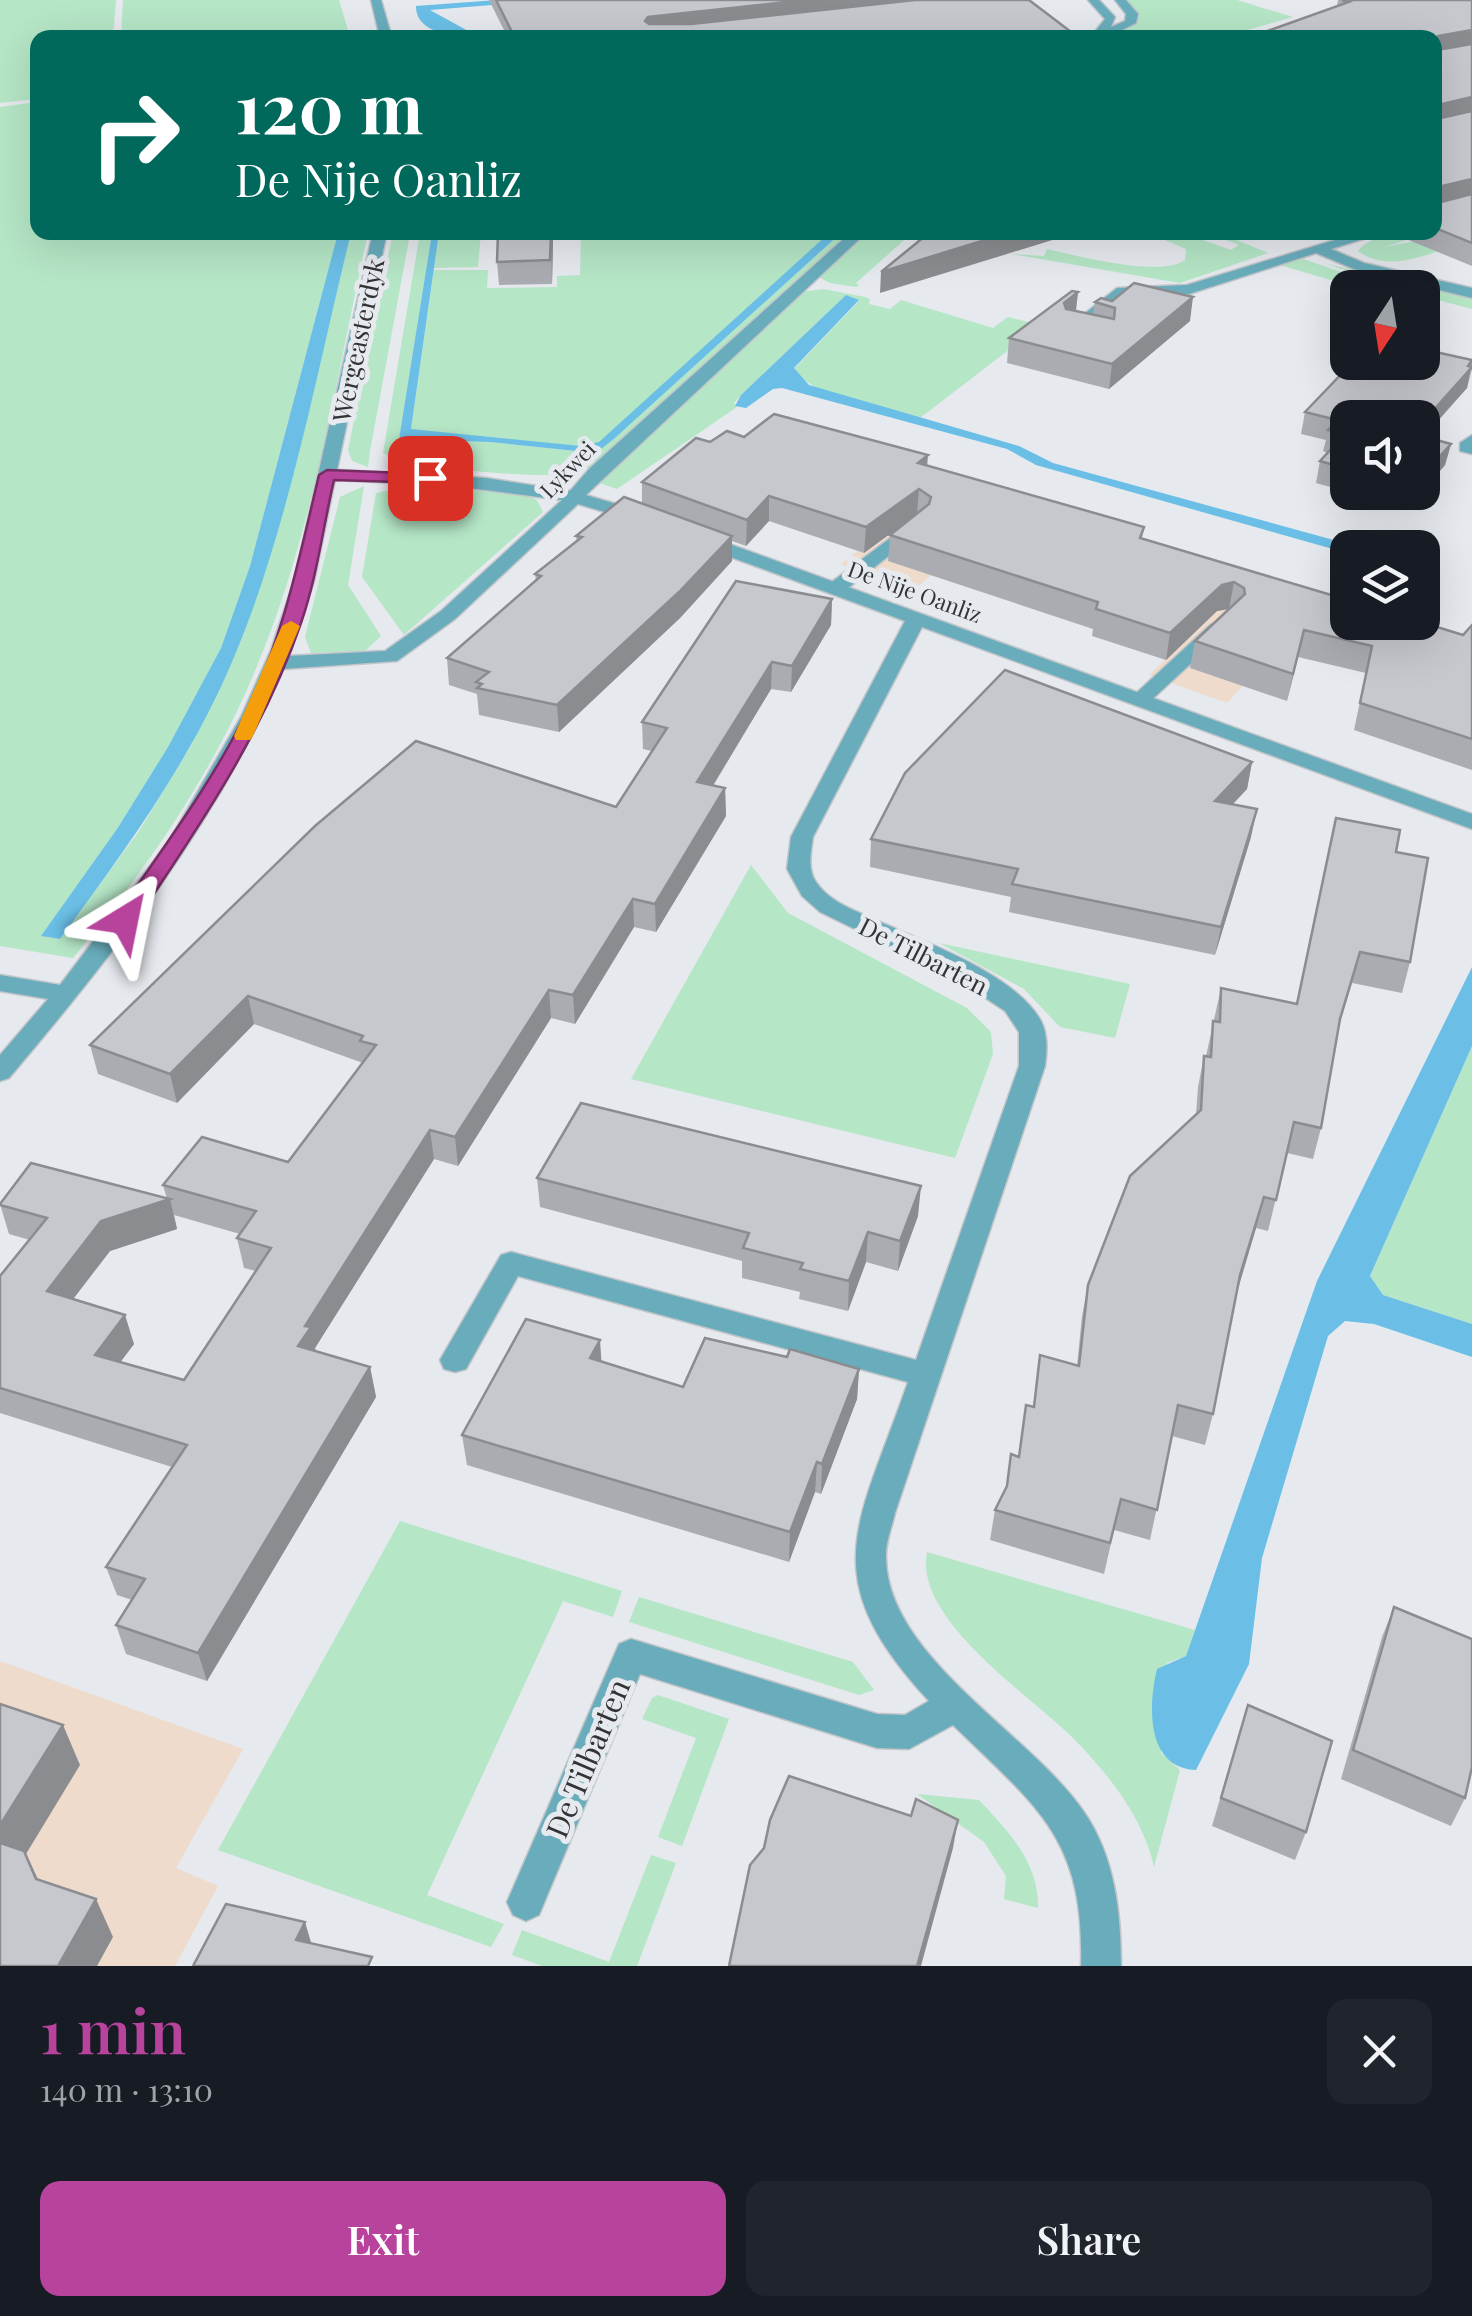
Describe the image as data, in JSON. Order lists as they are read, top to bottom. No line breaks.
{"streets":{"street":["Wergeasterdyk","Lykwei","De Nije Oanliz","De Tilbarten"]},"crossings":[["Wergeasterdyk","Lykwei"],["Wergeasterdyk","De Nije Oanliz"],["Lykwei","De Nije Oanliz"],["De Nije Oanliz","De Tilbarten"]],"north":"bottom","page":{"turn":["120 m","De Nije Oanliz"],"heading":["1 min","140 m · 13:10"],"buttons":["Exit","Share"]}}
